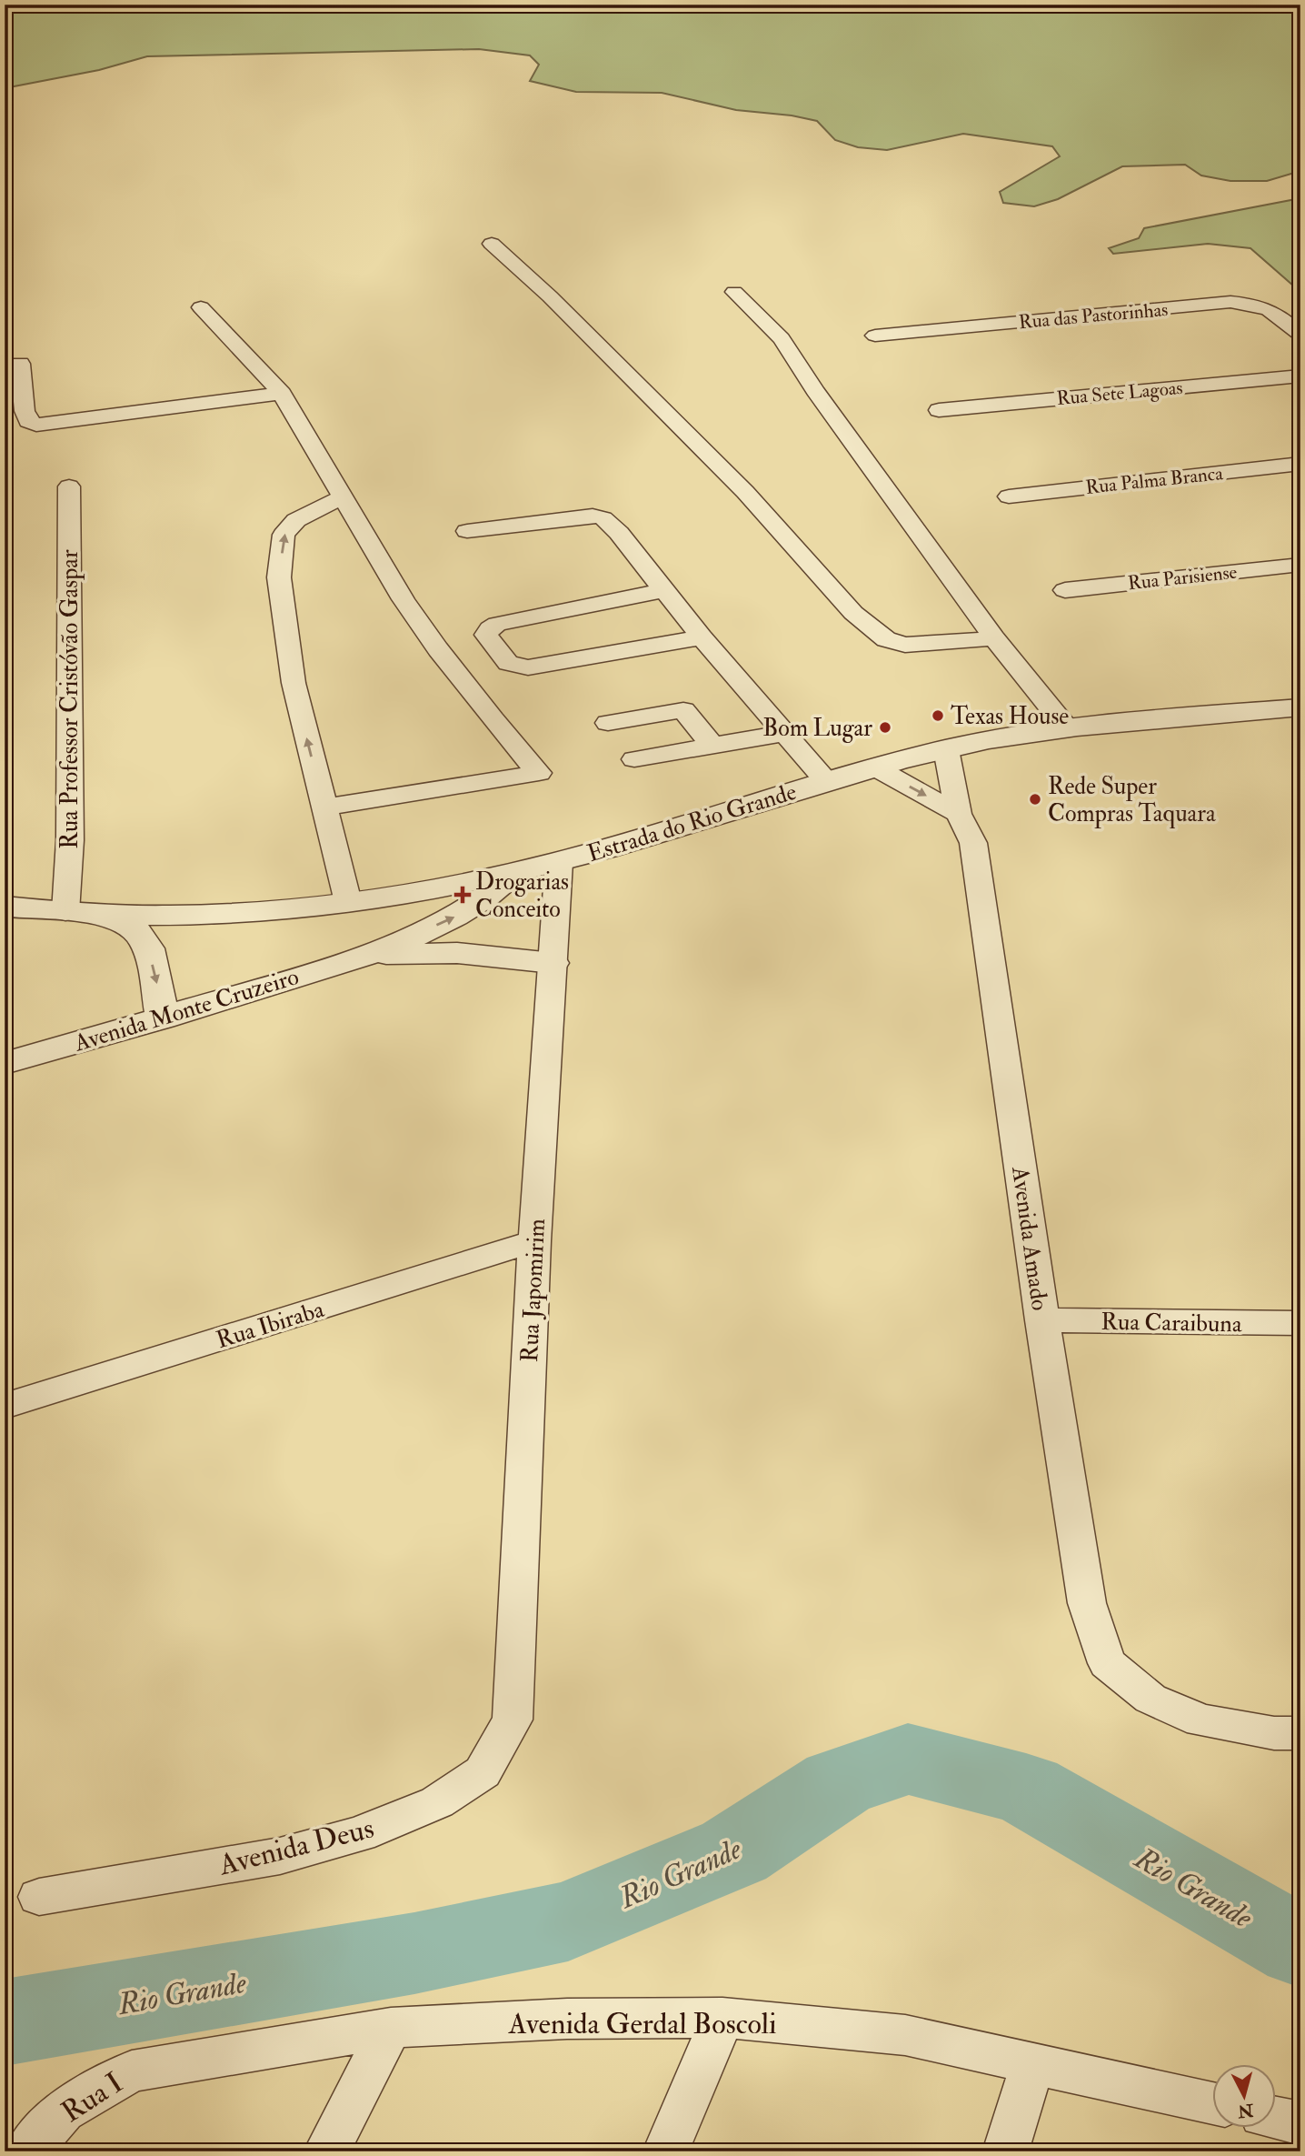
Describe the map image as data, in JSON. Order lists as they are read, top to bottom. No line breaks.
{"streets":{"street":["Rua das Pastorinhas","Rua Sete Lagoas","Rua Palma Branca","Rua Parisiense","Rua Professor Cristóvão Gaspar","Estrada do Rio Grande","Avenida Monte Cruzeiro","Avenida Amado","Rua Japomirim","Rua Caraibuna","Rua Ibiraba","Avenida Deus","Avenida Gerdal Boscoli","Rua I"]},"crossings":[["Estrada do Rio Grande","Avenida Monte Cruzeiro"],["Estrada do Rio Grande","Avenida Amado"],["Estrada do Rio Grande","Rua Japomirim"],["Avenida Monte Cruzeiro","Rua Japomirim"],["Avenida Amado","Rua Caraibuna"],["Rua Japomirim","Rua Ibiraba"],["Rua Japomirim","Avenida Deus"],["Avenida Gerdal Boscoli","Rua I"]],"water":["Rio Grande"],"places":{"other":["Texas House","Bom Lugar","Rede Super Compras Taquara"],"health":["Drogarias Conceito"]},"north":"bottom"}
